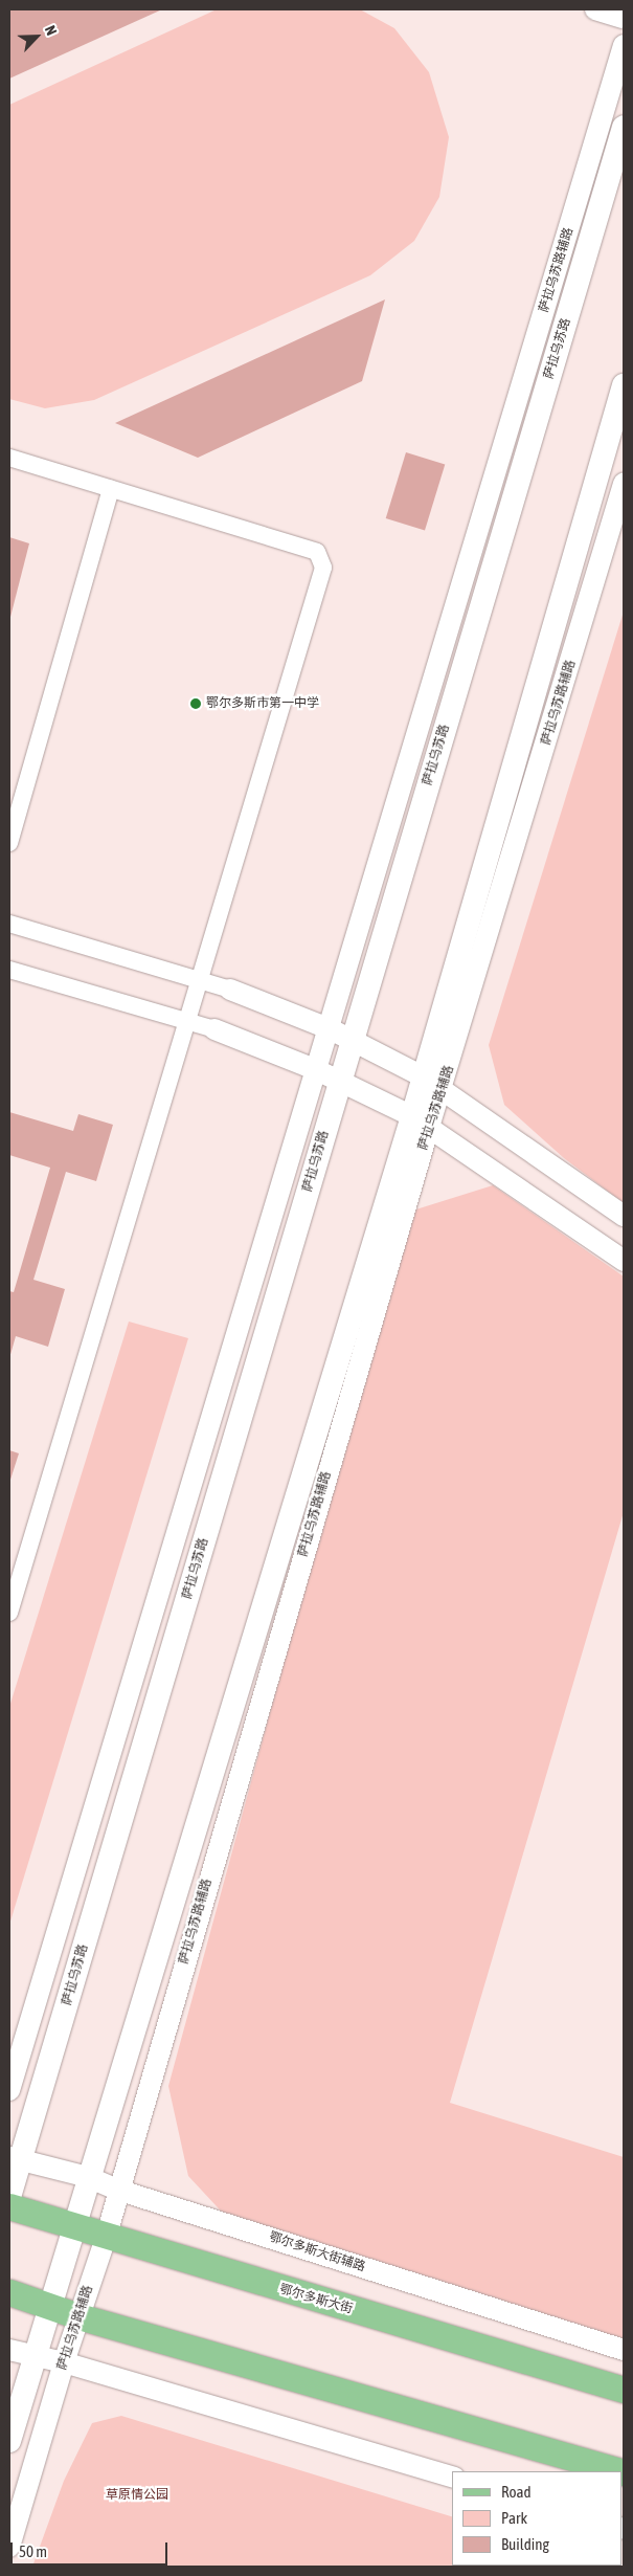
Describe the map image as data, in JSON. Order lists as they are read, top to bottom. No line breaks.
{"streets":{"main road":["萨拉乌苏路","鄂尔多斯大街"],"street":["萨拉乌苏路辅路","鄂尔多斯大街辅路"]},"crossings":[["萨拉乌苏路辅路","鄂尔多斯大街辅路"],["萨拉乌苏路辅路","鄂尔多斯大街"],["萨拉乌苏路","鄂尔多斯大街辅路"]],"parks":["草原情公园"],"places":["鄂尔多斯市第一中学"],"legend":["Road","Park","Building"],"scale_bar":"50 m","north":"top right"}
